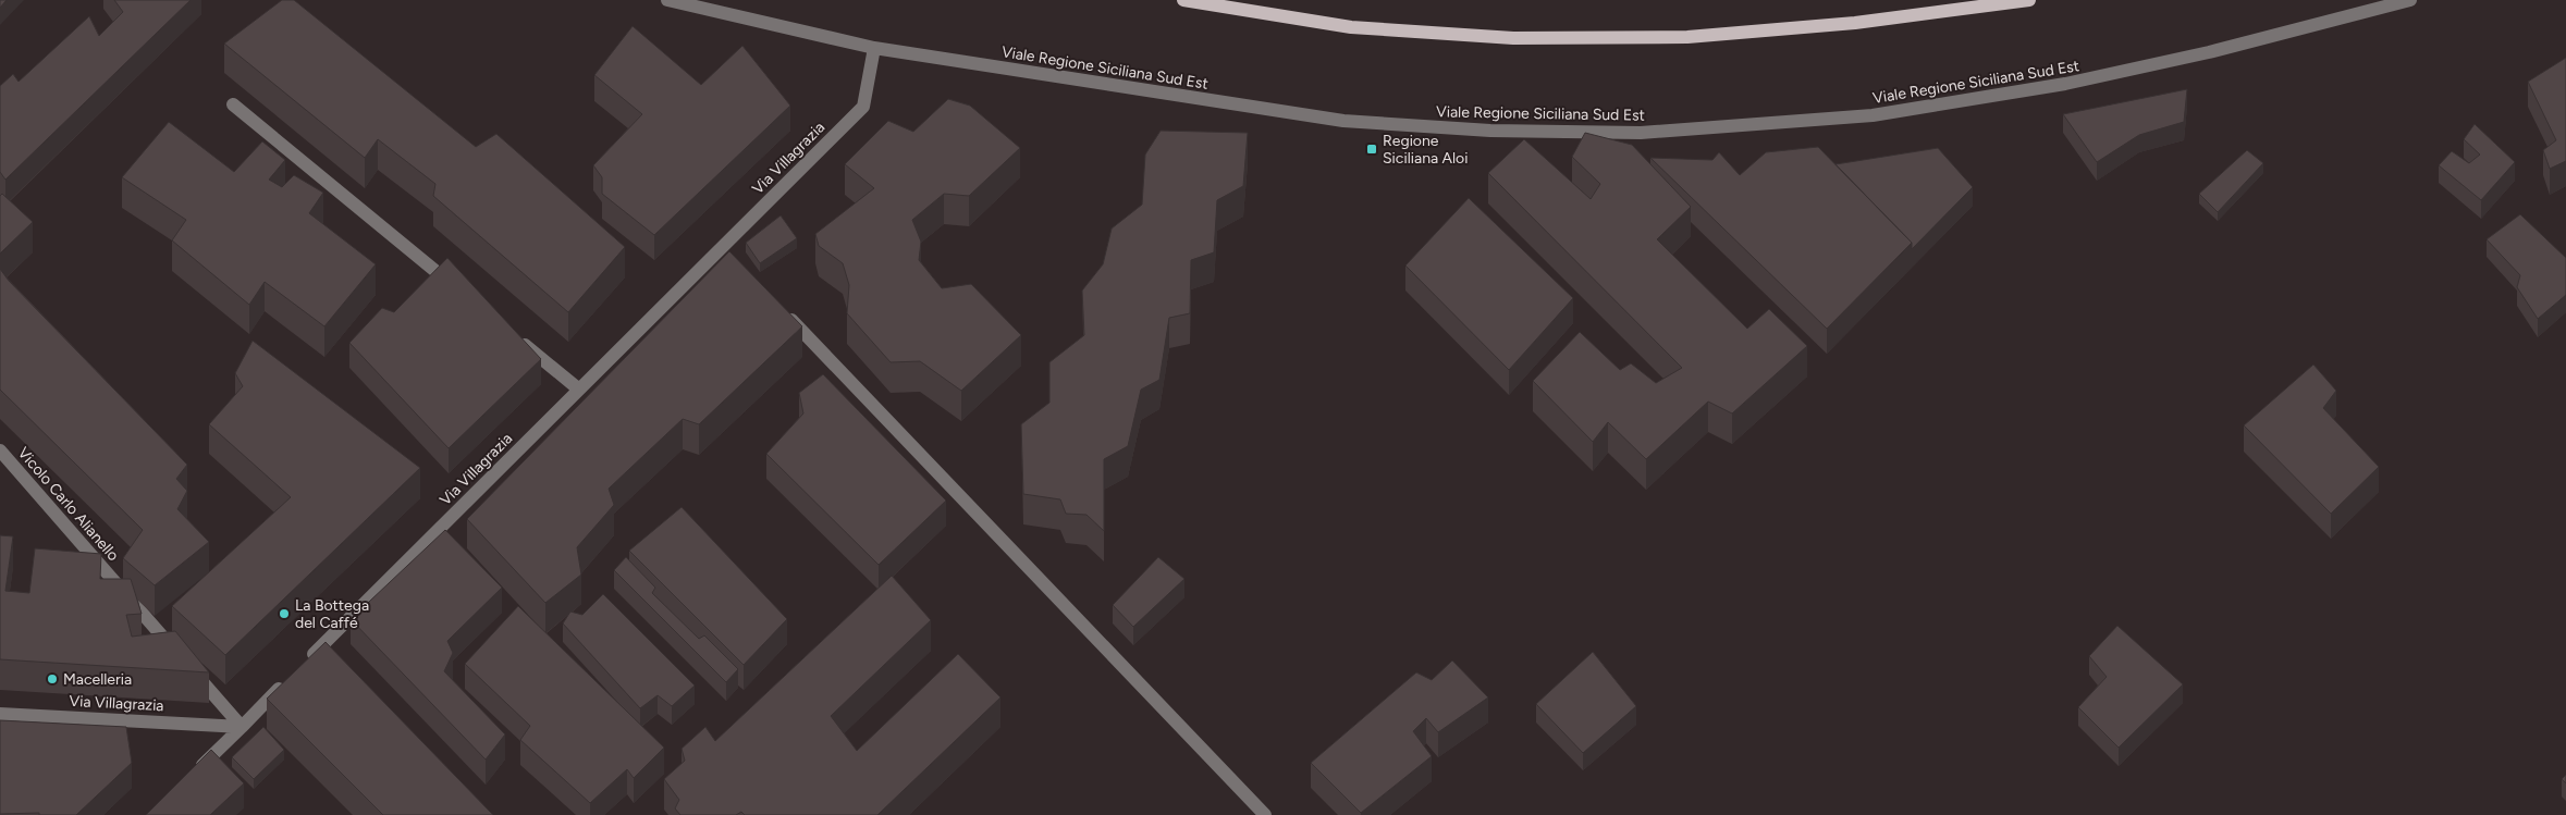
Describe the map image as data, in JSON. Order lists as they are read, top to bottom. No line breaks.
{"streets":{"street":["Viale Regione Siciliana Sud Est","Via Villagrazia","Vicolo Carlo Alianello"]},"crossings":[["Viale Regione Siciliana Sud Est","Via Villagrazia"],["Via Villagrazia","Vicolo Carlo Alianello"]],"places":{"transit":["Regione Siciliana Aloi"],"other":["La Bottega del Caffé","Macelleria"]}}
